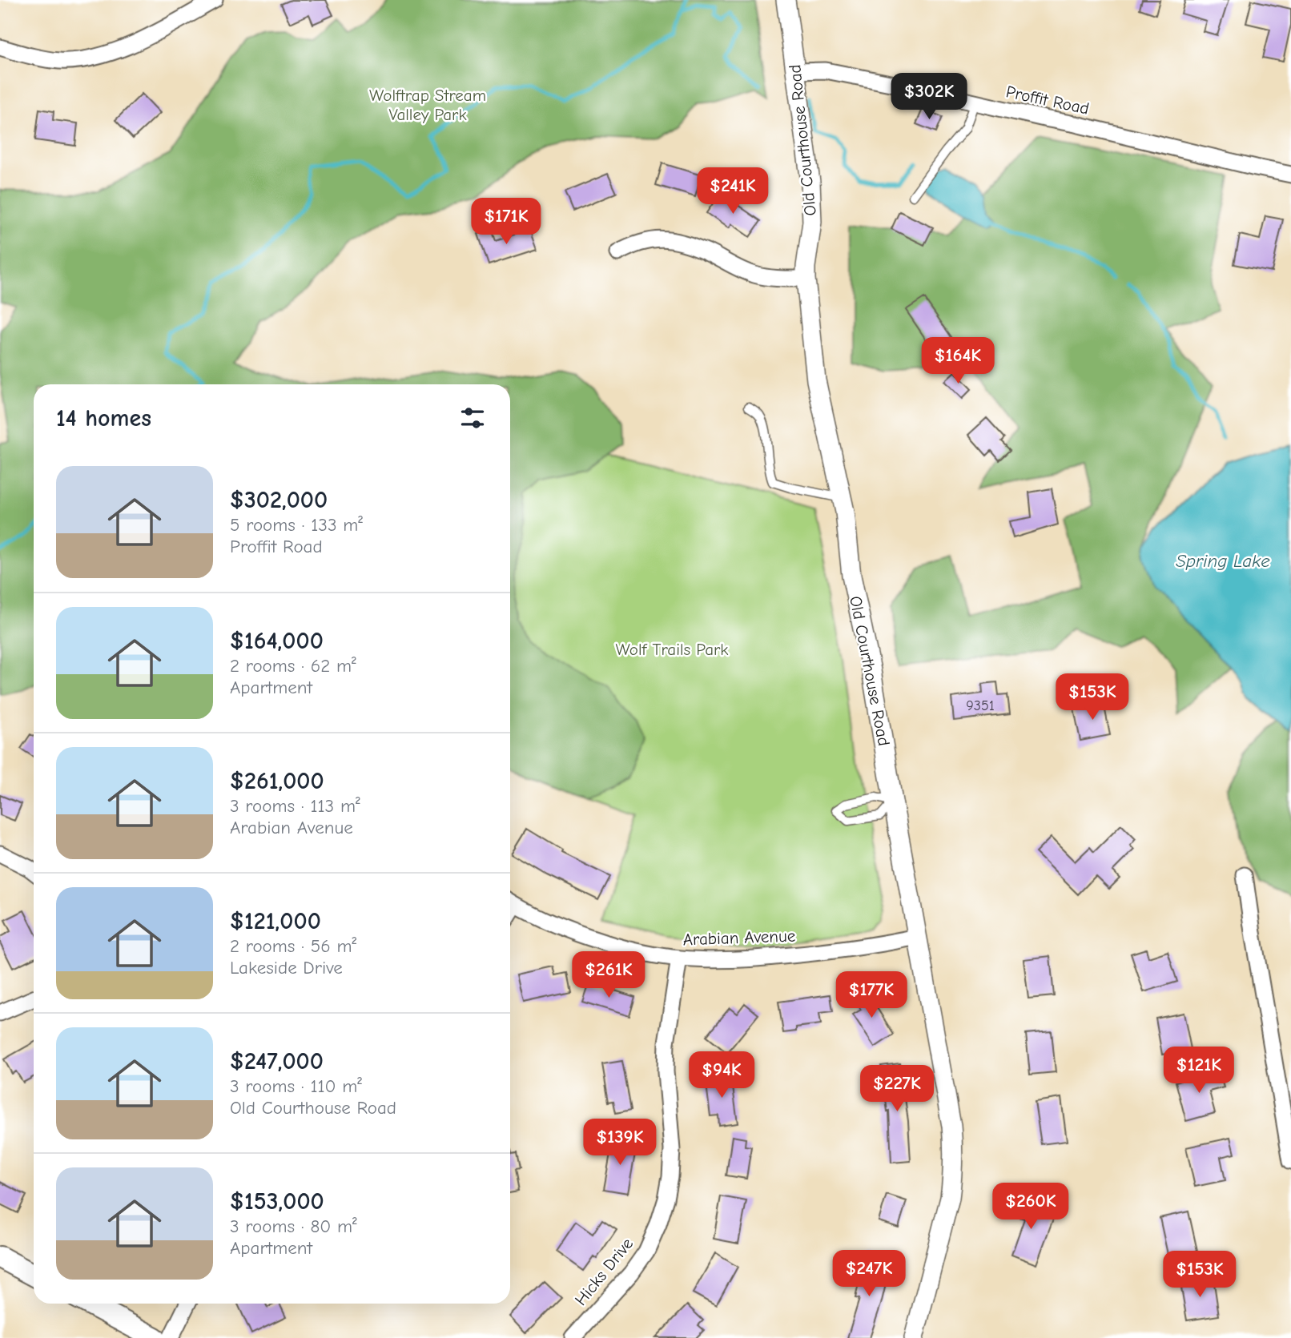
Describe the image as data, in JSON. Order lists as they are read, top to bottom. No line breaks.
{"streets":{"street":["Proffit Road","Old Courthouse Road","Arabian Avenue","Hicks Drive"]},"crossings":[["Proffit Road","Old Courthouse Road"],["Old Courthouse Road","Arabian Avenue"],["Arabian Avenue","Hicks Drive"]],"water":["Spring Lake"],"parks":["Wolftrap Stream Valley Park","Wolf Trails Park"],"house_numbers":["9351"],"page":{"price":["$302K","$241K","$171K","$164K","$153K","$261K","$177K","$121K","$94K","$227K","$139K","$260K","$247K","$153K"],"heading":"14 homes","list":[{"name":"$302,000","note":"5 rooms · 133 m² · Proffit Road"},{"name":"$164,000","note":"2 rooms · 62 m² · Apartment"},{"name":"$261,000","note":"3 rooms · 113 m² · Arabian Avenue"},{"name":"$121,000","note":"2 rooms · 56 m² · Lakeside Drive"},{"name":"$247,000","note":"3 rooms · 110 m² · Old Courthouse Road"},{"name":"$153,000","note":"3 rooms · 80 m² · Apartment"}]}}
